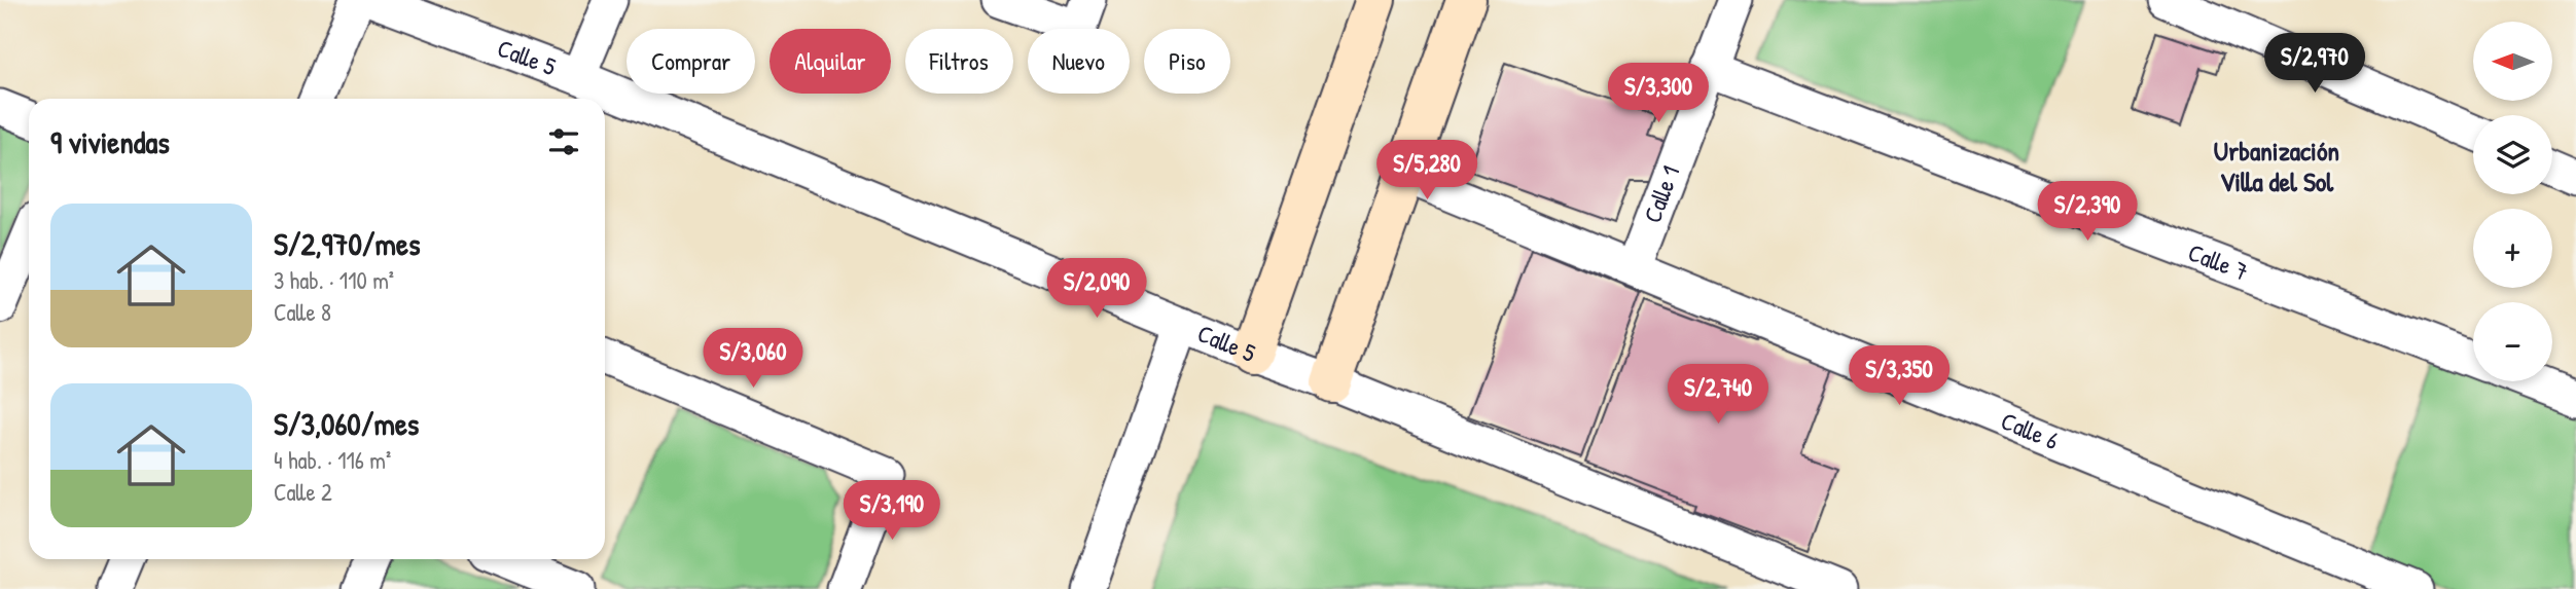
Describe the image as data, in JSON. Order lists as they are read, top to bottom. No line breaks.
{"streets":{"street":["Calle 5","Calle 1","Calle 7","Calle 6"]},"crossings":[["Calle 1","Calle 7"],["Calle 1","Calle 6"]],"districts":["Urbanización Villa del Sol"],"north":"left","page":{"map_buttons":["+","−"],"chip":["Comprar","Alquilar","Filtros","Nuevo","Piso"],"price":["S/2,970","S/3,300","S/5,280","S/2,390","S/2,090","S/3,060","S/3,350","S/2,740","S/3,190"],"heading":"9 viviendas","list":[{"name":"S/2,970/mes","note":"3 hab. · 110 m² · Calle 8"},{"name":"S/3,060/mes","note":"4 hab. · 116 m² · Calle 2"}]}}
